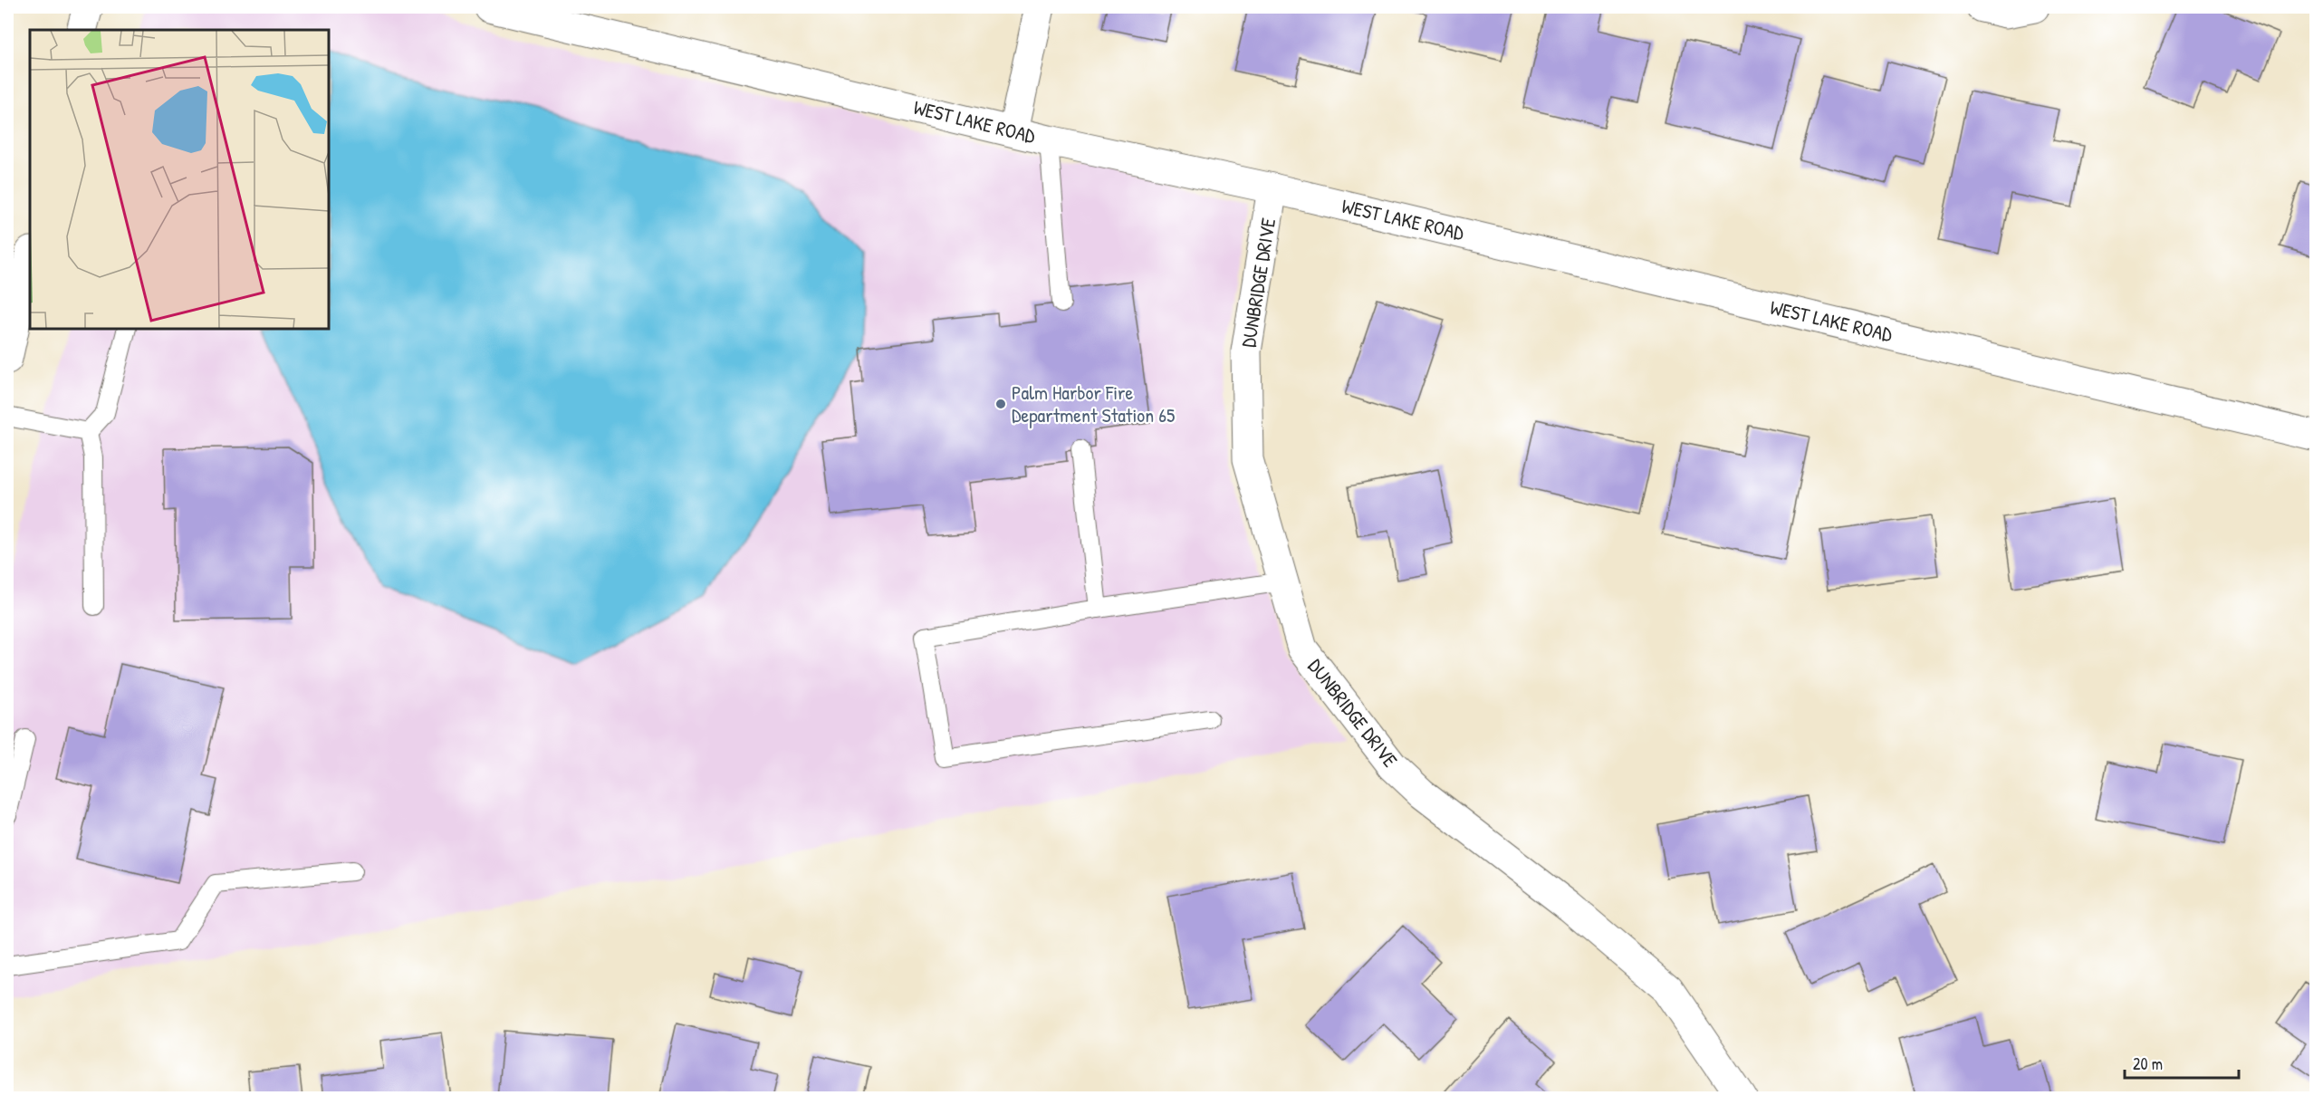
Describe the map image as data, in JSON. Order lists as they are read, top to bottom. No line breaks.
{"streets":{"street":["WEST LAKE ROAD","DUNBRIDGE DRIVE"]},"crossings":[["WEST LAKE ROAD","DUNBRIDGE DRIVE"]],"places":["Palm Harbor Fire Department Station 65"],"scale_bar":"20 m"}
